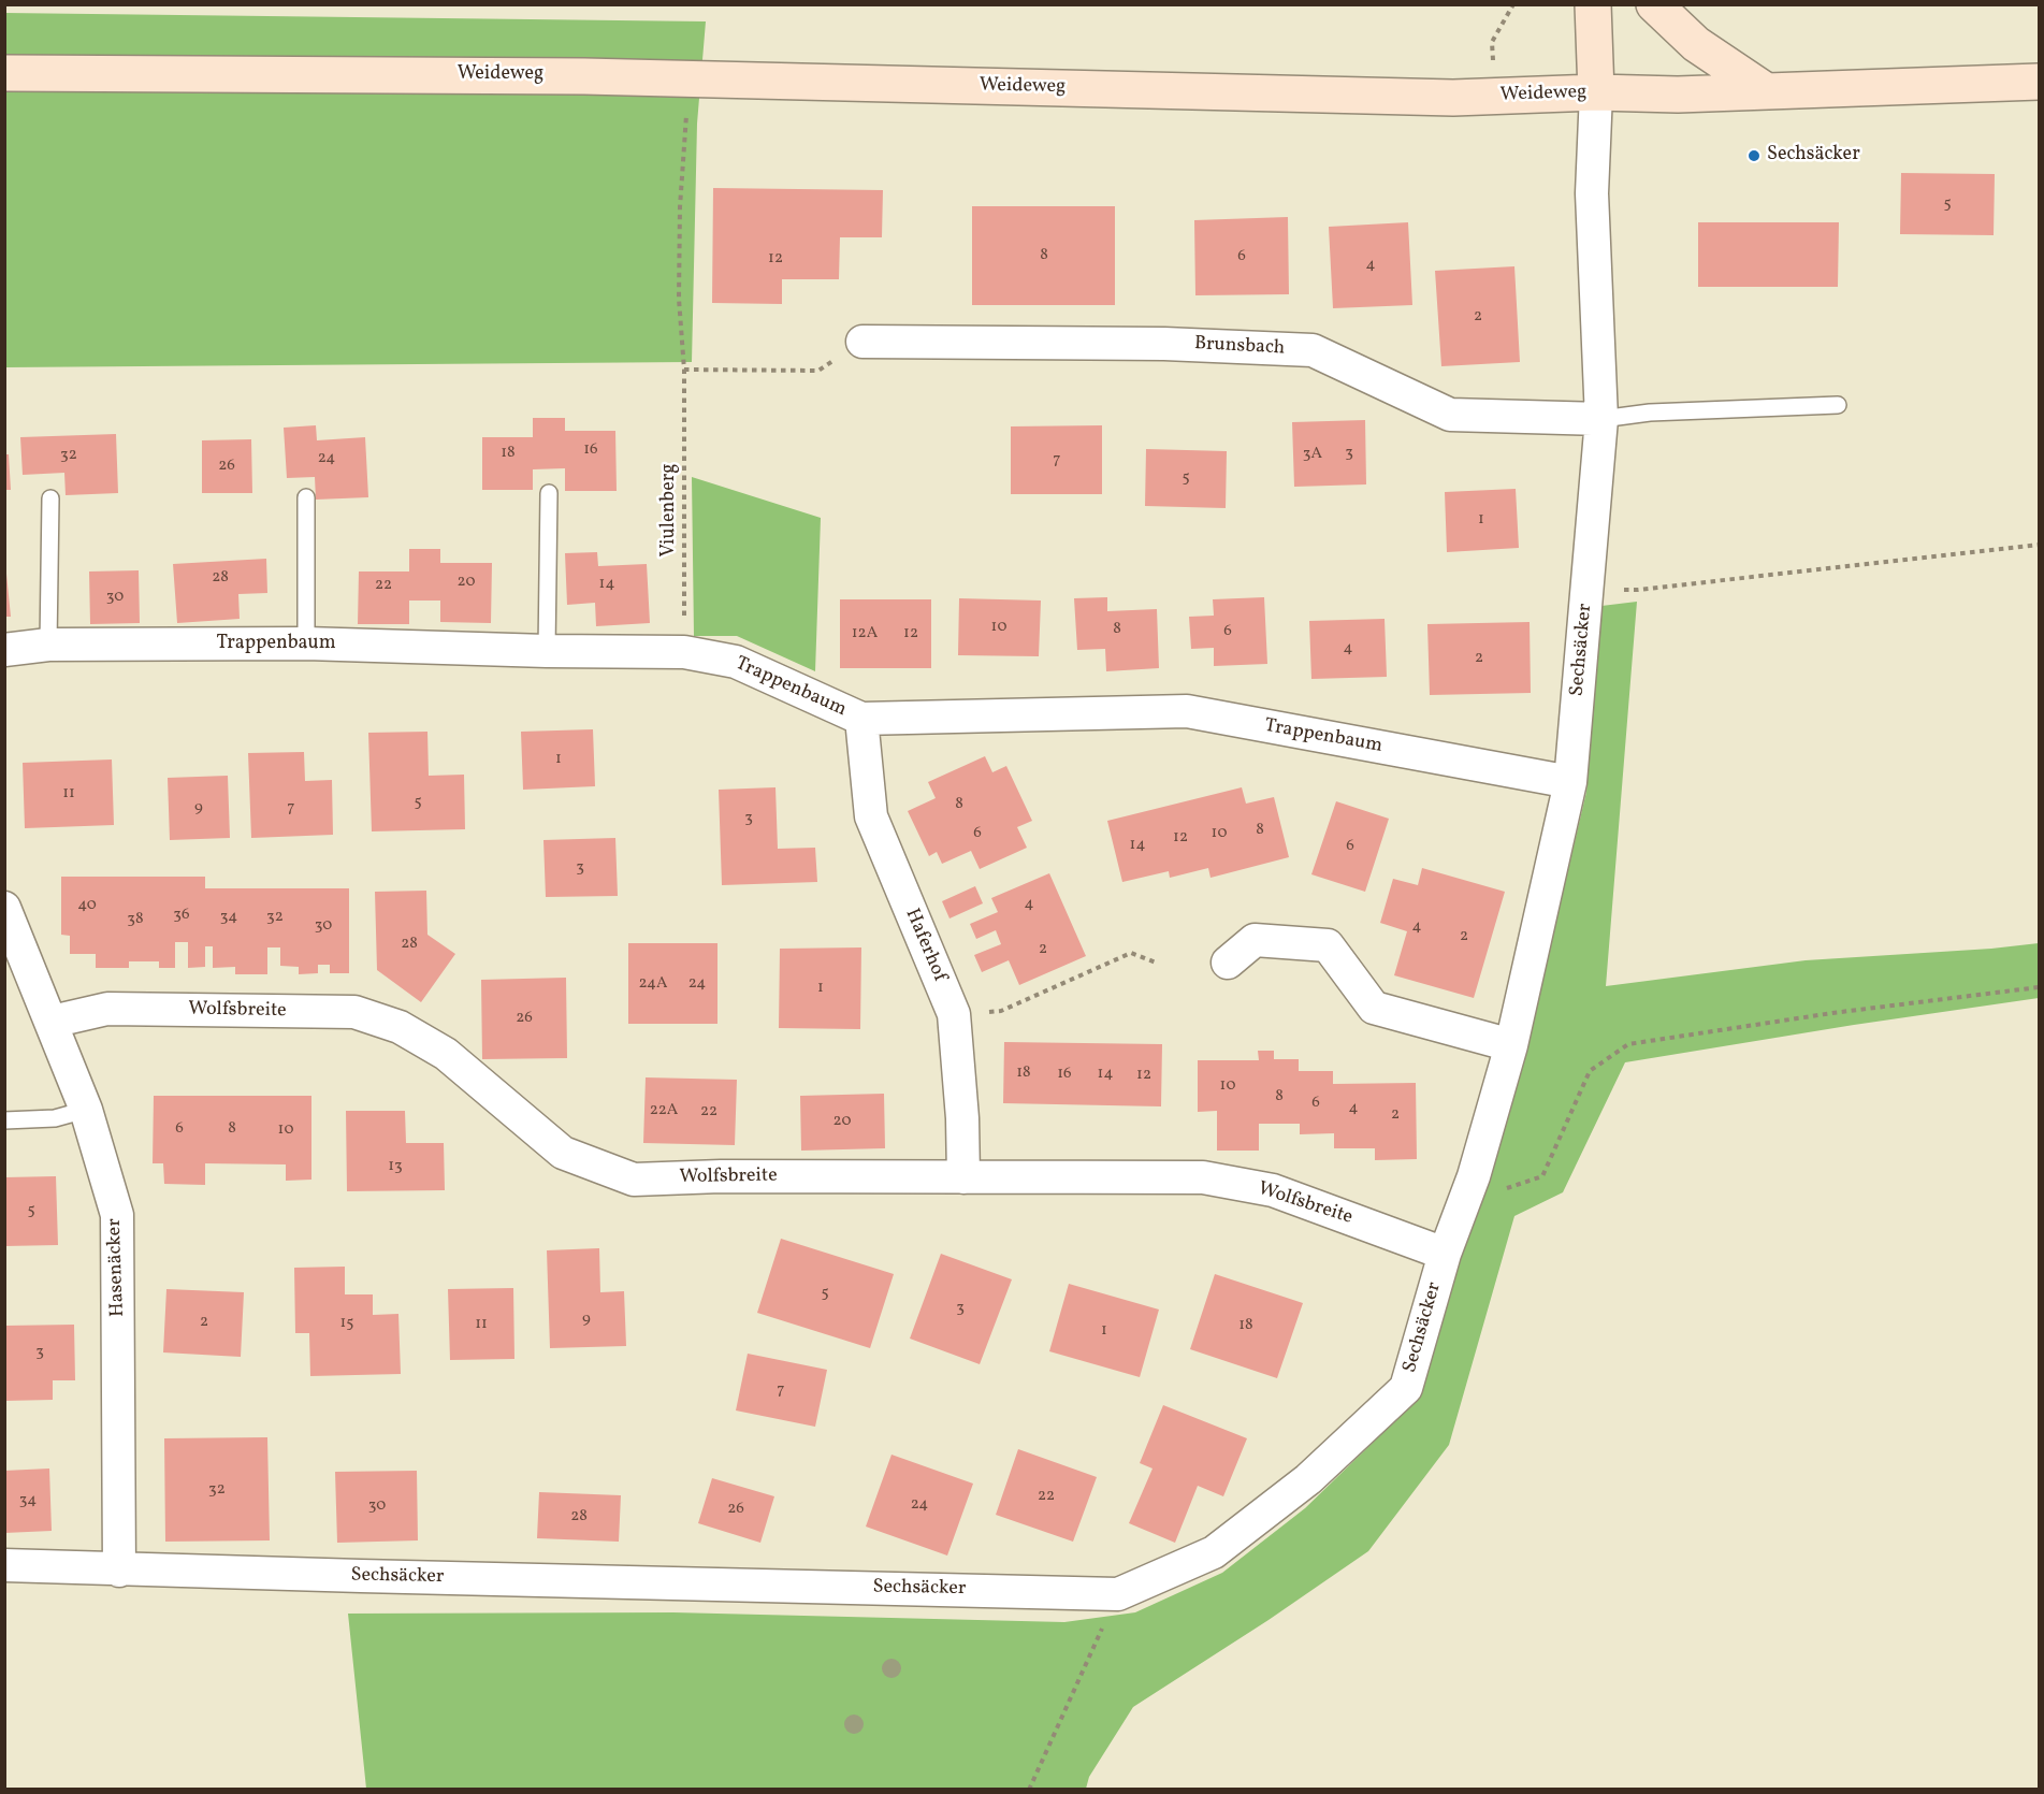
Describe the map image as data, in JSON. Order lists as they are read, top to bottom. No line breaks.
{"streets":{"main road":["Weideweg"],"street":["Brunsbach","Trappenbaum","Sechsäcker","Haferhof","Wolfsbreite","Hasenäcker"],"path":["Viulenberg"]},"crossings":[["Weideweg","Sechsäcker"],["Brunsbach","Sechsäcker"],["Viulenberg","Trappenbaum"],["Trappenbaum","Sechsäcker"],["Trappenbaum","Haferhof"],["Sechsäcker","Wolfsbreite"],["Sechsäcker","Hasenäcker"],["Haferhof","Wolfsbreite"],["Wolfsbreite","Hasenäcker"]],"places":["Sechsäcker"],"house_numbers":["5","8","6","12","4","2","16","18","3","3A","32","24","7","26","5","1","28","20","14","22","30","10","8","6","12A","12","4","2","1","11","5","8","9","7","3","8","6","10","12","14","6","3","4","40","36","34","32","38","30","4","2","28","2","24A","24","1","26","18","16","14","12","10","8","6","4","22A","22","2","20","6","8","10","13","5","5","3","9","2","15","11","18","1","3","7","32","22","34","24","30","26","28"]}
